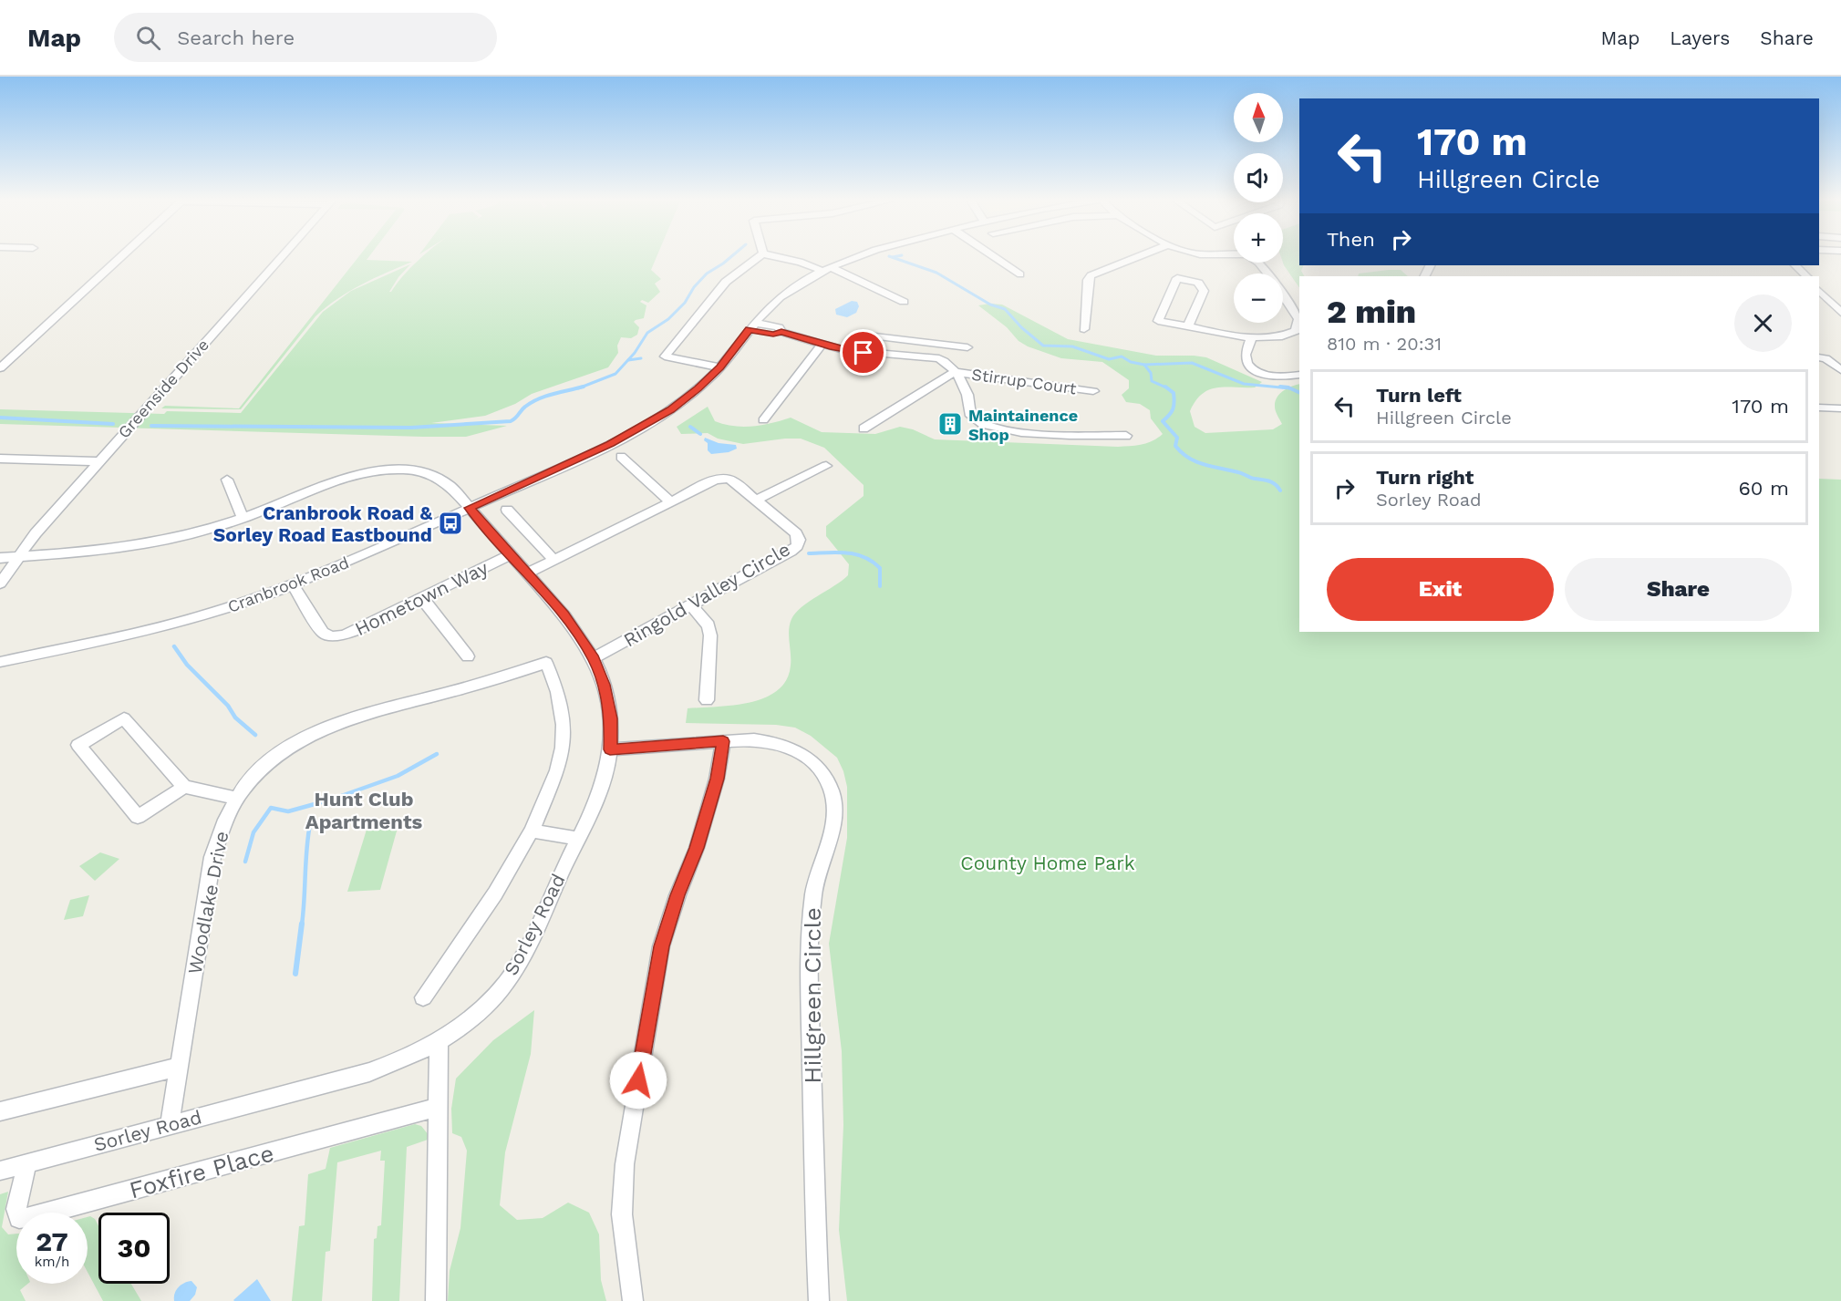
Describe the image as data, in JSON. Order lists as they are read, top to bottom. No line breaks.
{"streets":{"street":["Stirrup Court","Greenside Drive","Cranbrook Road","Ringold Valley Circle","Hometown Way","Woodlake Drive","Sorley Road","Hillgreen Circle","Foxfire Place"]},"crossings":[["Greenside Drive","Sorley Road"],["Cranbrook Road","Hometown Way"],["Cranbrook Road","Sorley Road"],["Ringold Valley Circle","Sorley Road"],["Hometown Way","Sorley Road"],["Woodlake Drive","Sorley Road"],["Sorley Road","Hillgreen Circle"],["Sorley Road","Foxfire Place"]],"districts":["Hunt Club Apartments"],"parks":["County Home Park"],"places":{"building":["Maintainence Shop"],"bus stop":["Cranbrook Road & Sorley Road Eastbound"]},"north":"top","page":{"header":"Map","search":"Search here","nav":["Map","Layers","Share"],"map_buttons":["+","−"],"turn":["170 m","Hillgreen Circle"],"then":"Then","heading":["2 min","810 m · 20:31"],"list":[{"name":"Turn left","note":"Hillgreen Circle","value":"170 m"},{"name":"Turn right","note":"Sorley Road","value":"60 m"}],"buttons":["Exit","Share"],"speed":"27 km/h","limit":"30"}}
